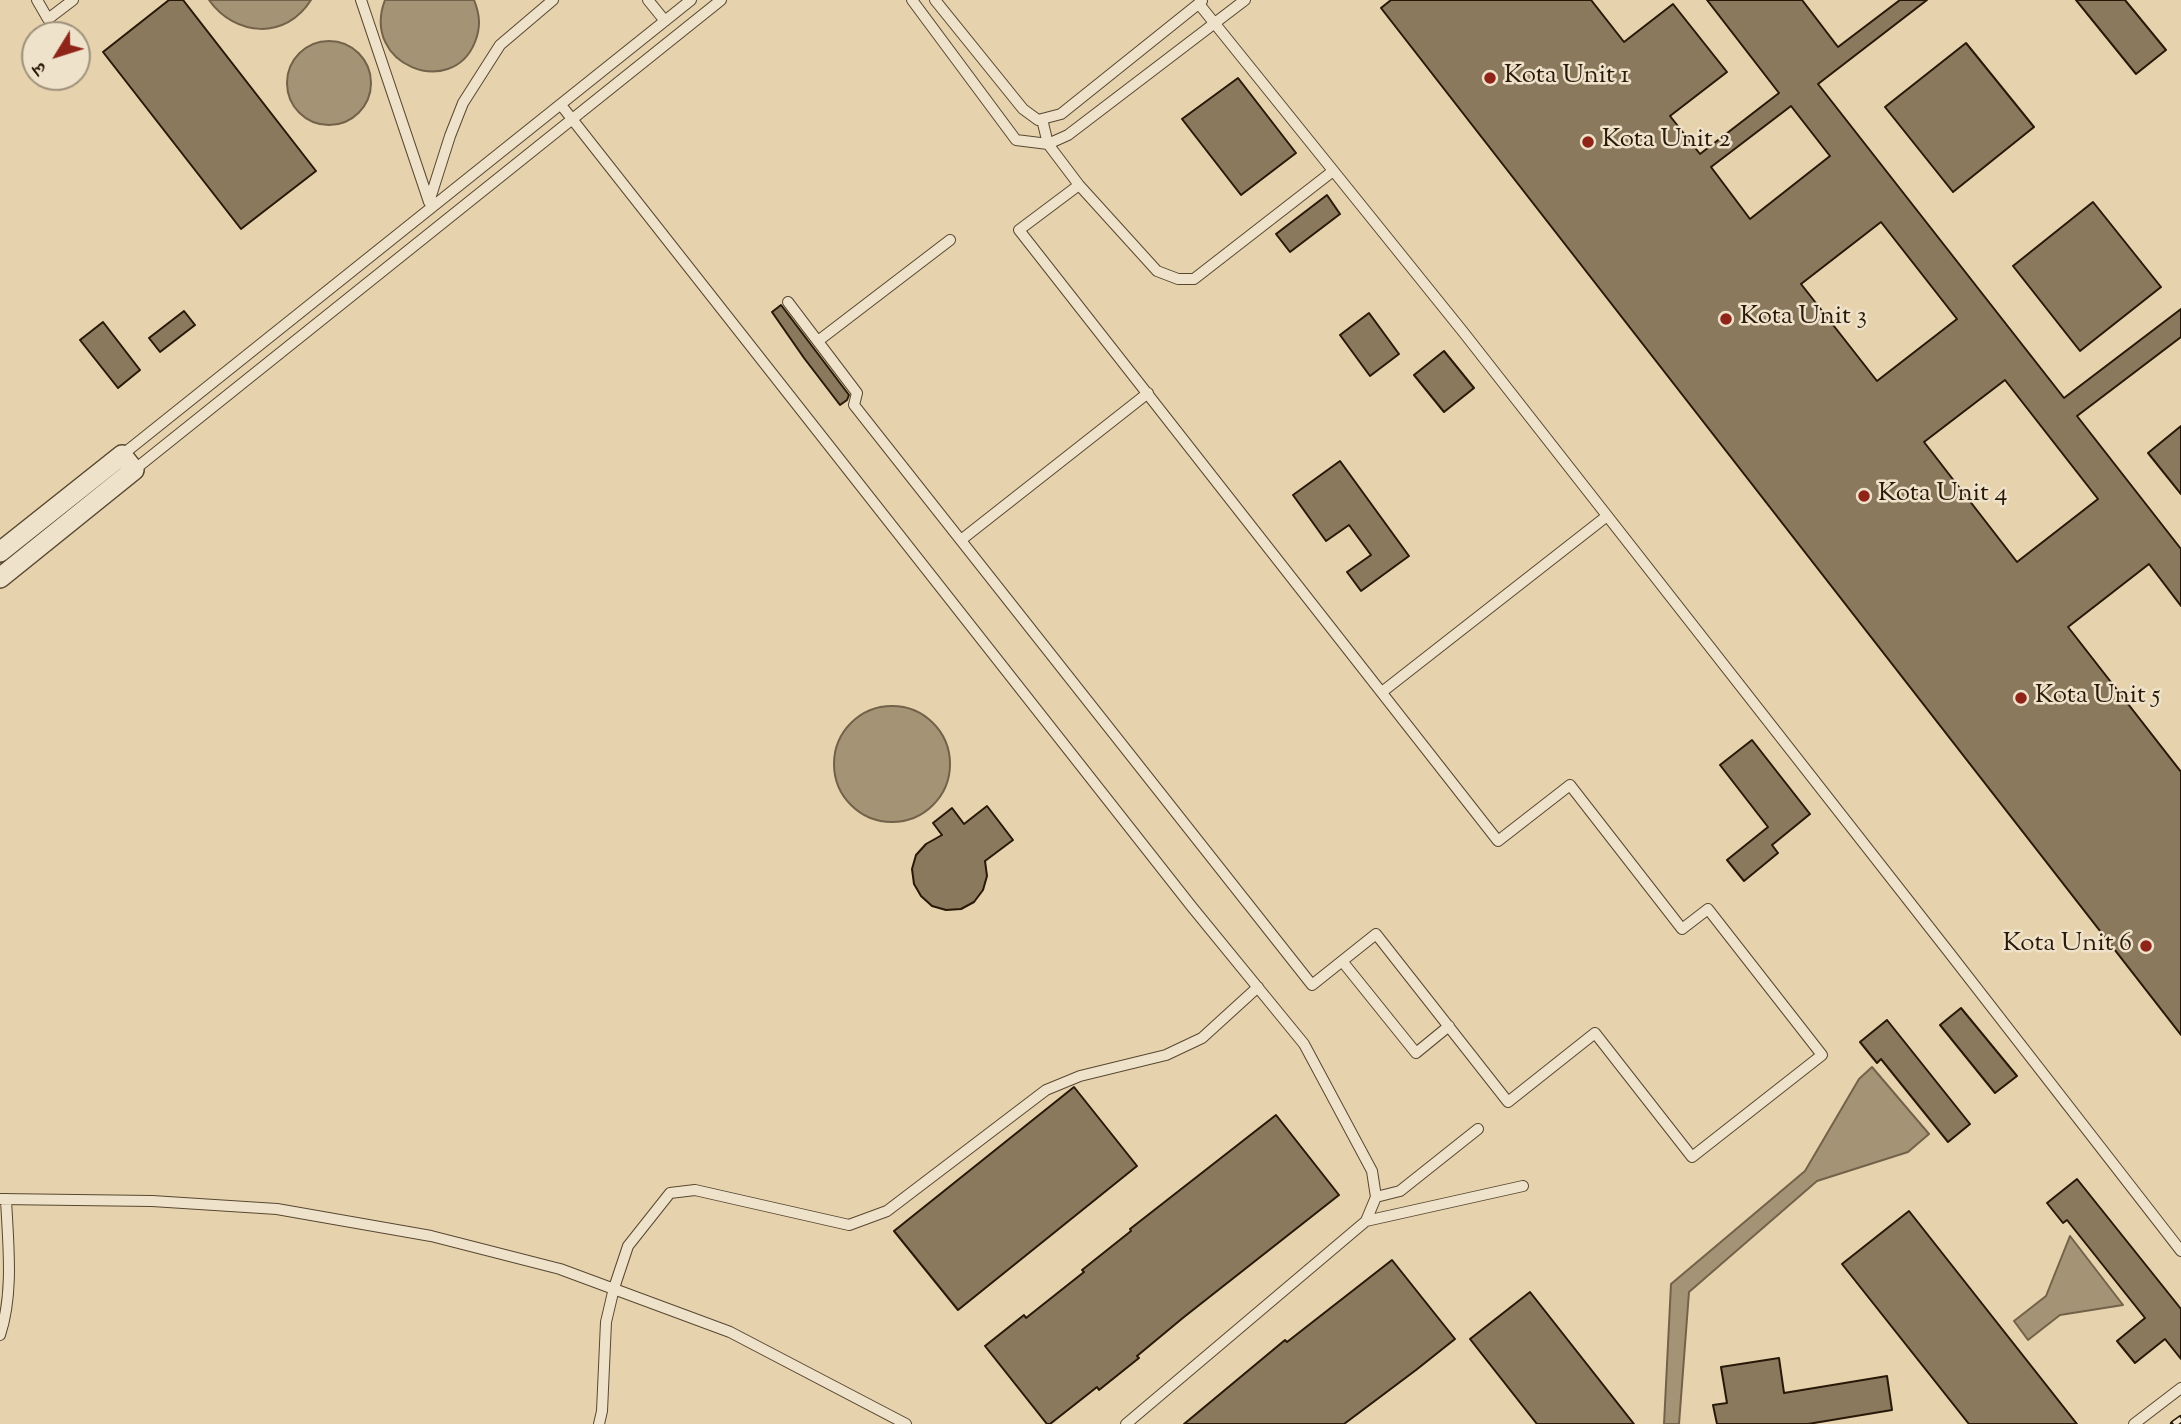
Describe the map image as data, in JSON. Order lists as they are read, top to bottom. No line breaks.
{"places":["Kota Unit 1","Kota Unit 2","Kota Unit 3","Kota Unit 4","Kota Unit 5","Kota Unit 6"],"north":"bottom left"}
